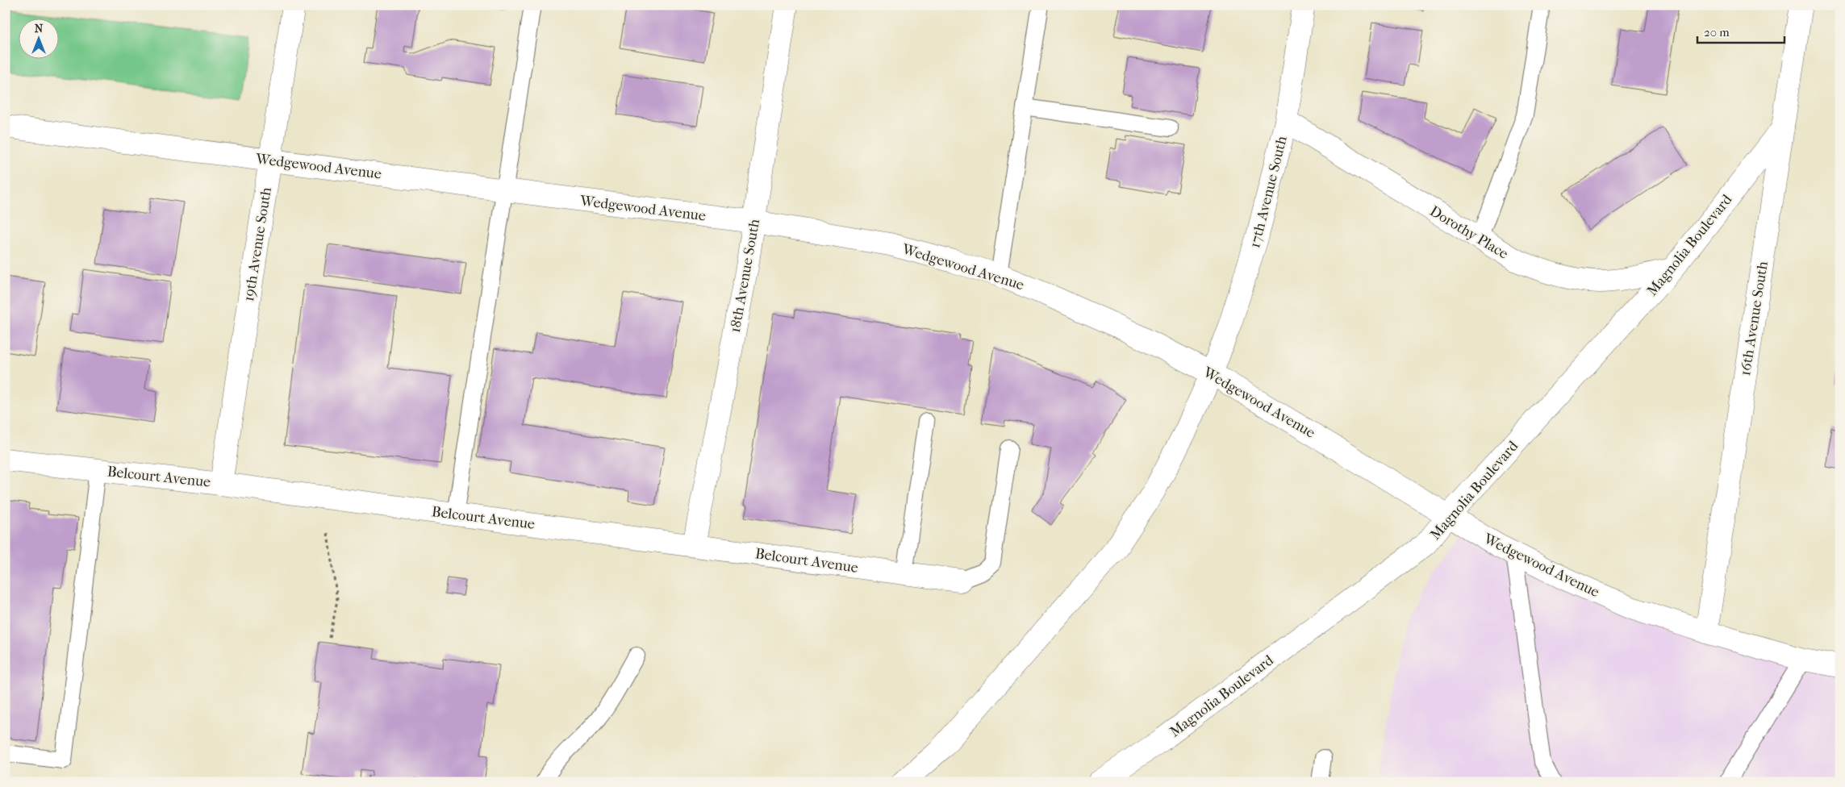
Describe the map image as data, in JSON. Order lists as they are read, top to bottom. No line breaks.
{"streets":{"main road":["Wedgewood Avenue","17th Avenue South","Dorothy Place","19th Avenue South","Magnolia Boulevard","18th Avenue South","16th Avenue South","Belcourt Avenue"]},"crossings":[["Wedgewood Avenue","17th Avenue South"],["Wedgewood Avenue","19th Avenue South"],["Wedgewood Avenue","Magnolia Boulevard"],["Wedgewood Avenue","18th Avenue South"],["Wedgewood Avenue","16th Avenue South"],["17th Avenue South","Dorothy Place"],["Dorothy Place","Magnolia Boulevard"],["19th Avenue South","Belcourt Avenue"],["Magnolia Boulevard","16th Avenue South"],["18th Avenue South","Belcourt Avenue"]],"scale_bar":"20 m","north":"top"}
